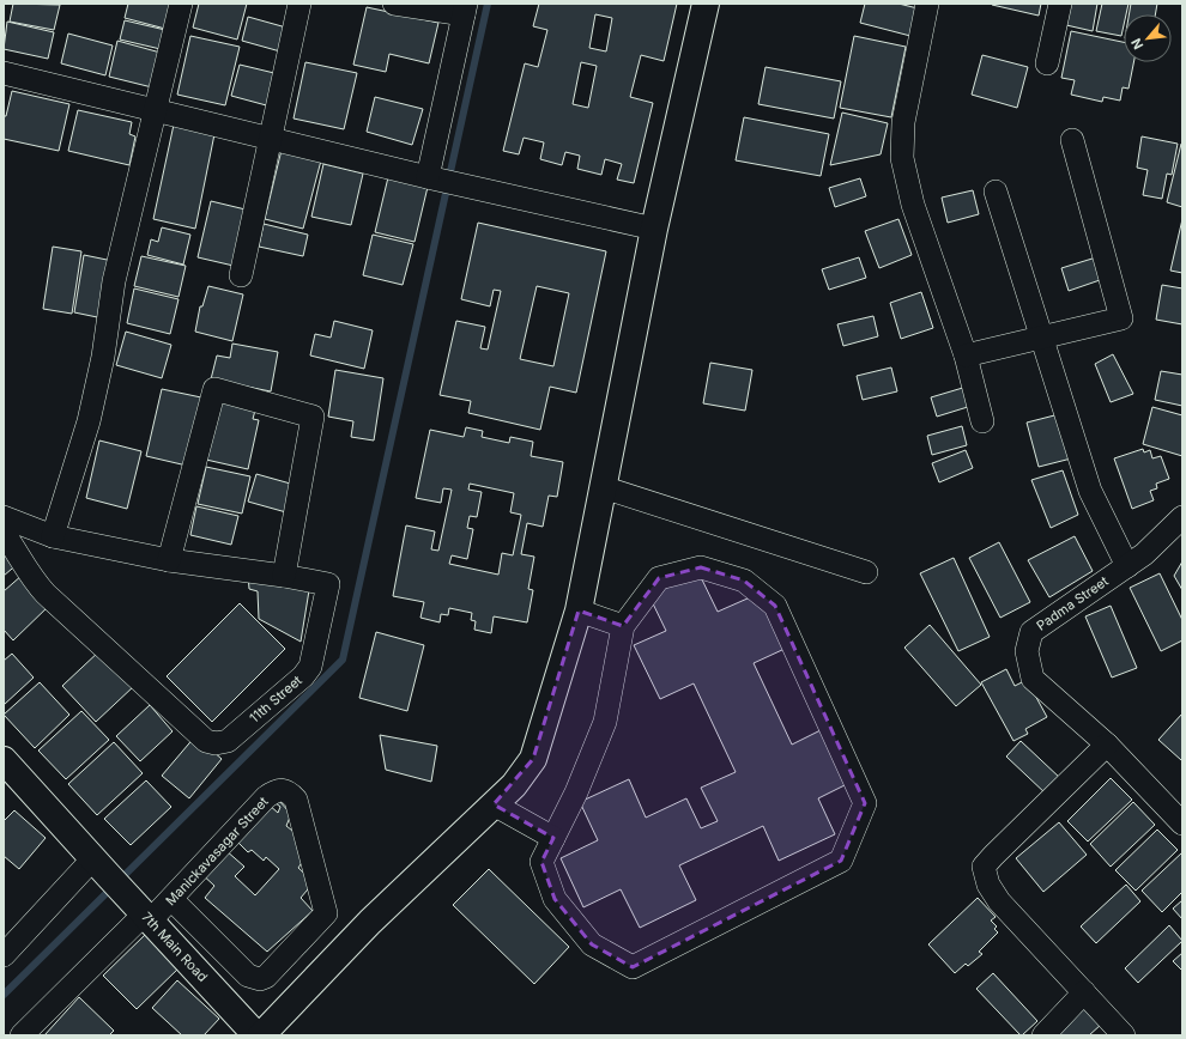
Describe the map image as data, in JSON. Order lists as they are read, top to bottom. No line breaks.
{"streets":{"street":["Padma Street","11th Street","Manickavasagar Street","7th Main Road"]},"crossings":[["Manickavasagar Street","7th Main Road"]],"north":"bottom left"}
